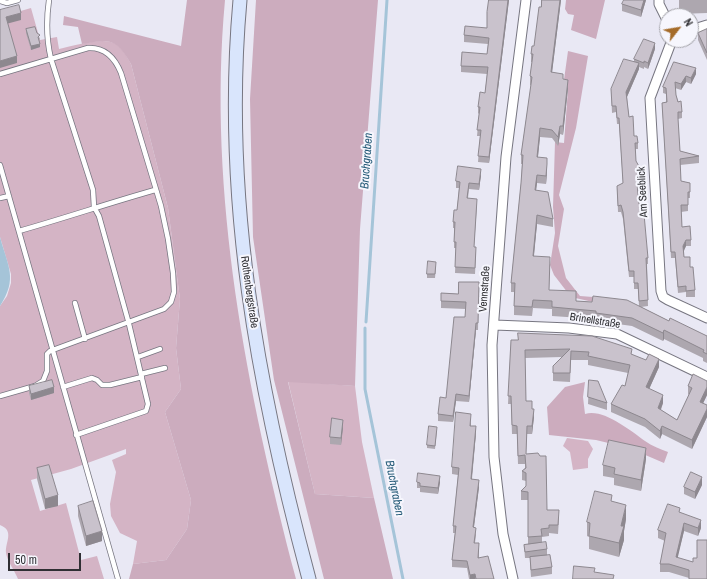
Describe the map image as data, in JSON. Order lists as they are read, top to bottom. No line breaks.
{"streets":{"main road":["Rothenbergstraße"],"street":["Am Seeblick","Vennstraße","Brinellstraße"]},"crossings":[["Vennstraße","Brinellstraße"]],"water":["Bruchgraben"],"scale_bar":"50 m","north":"top right"}
